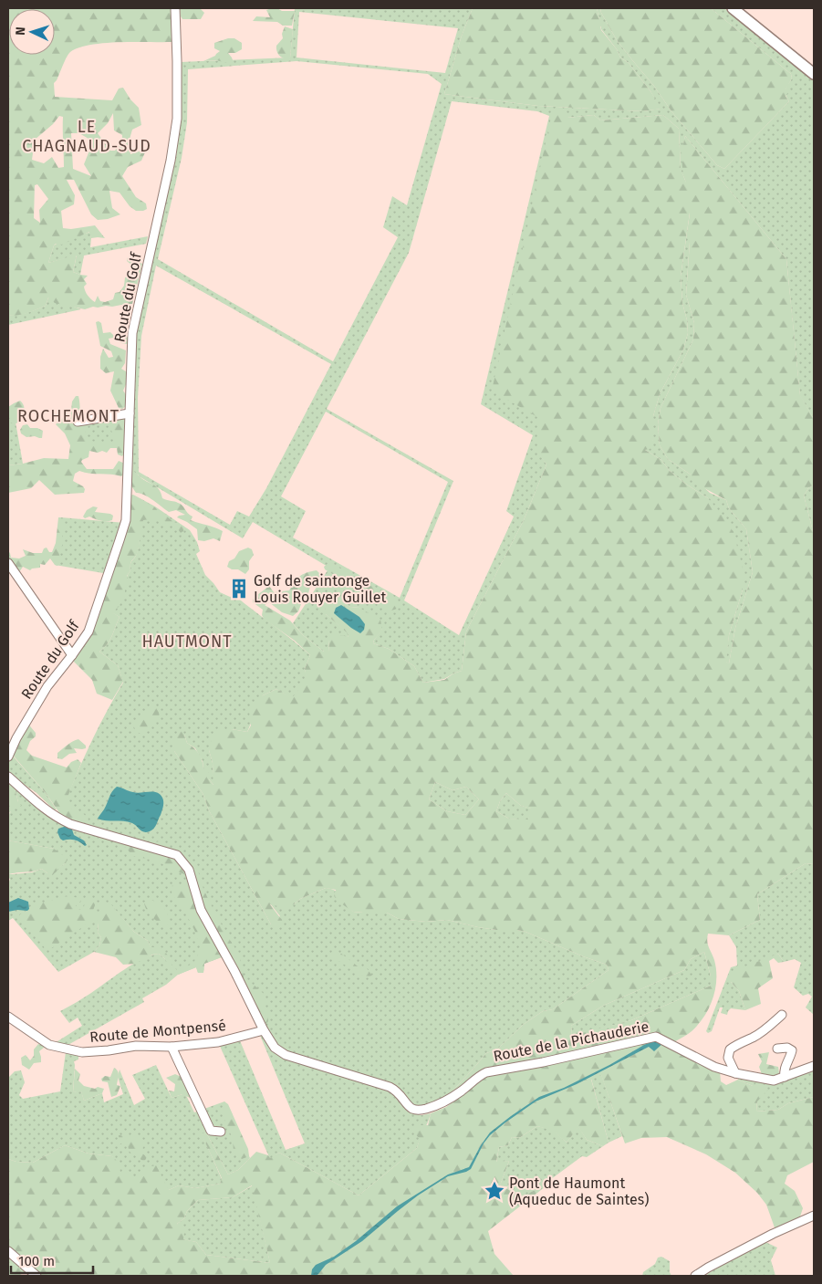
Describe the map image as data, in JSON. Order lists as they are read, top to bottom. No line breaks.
{"streets":{"street":["Route du Golf","Route de Montpensé","Route de la Pichauderie"]},"crossings":[["Route de Montpensé","Route de la Pichauderie"]],"districts":["LE CHAGNAUD-SUD","ROCHEMONT","HAUTMONT"],"places":{"building":["Golf de saintonge Louis Rouyer Guillet"],"place":["Pont de Haumont (Aqueduc de Saintes)"]},"scale_bar":"100 m","north":"left"}
